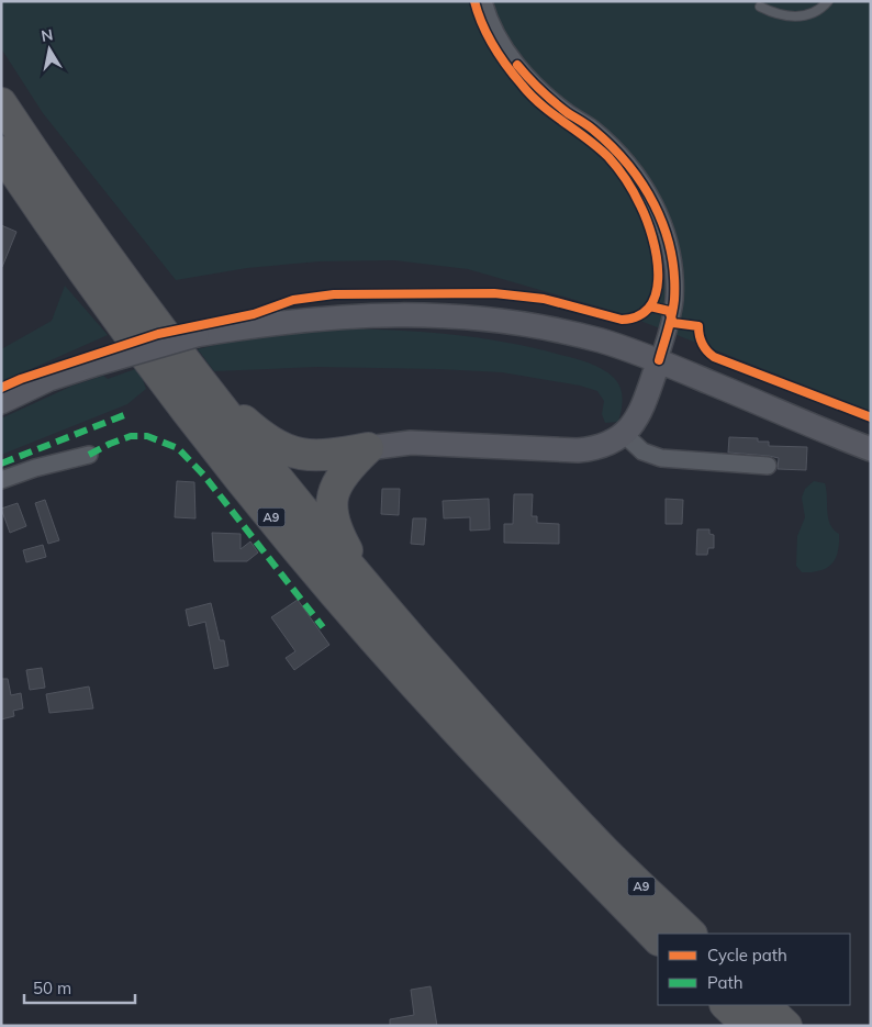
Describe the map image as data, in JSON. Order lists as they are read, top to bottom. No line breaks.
{"streets":{"highway":["A9"]},"legend":["Cycle path","Path"],"scale_bar":"50 m","north":"top"}
